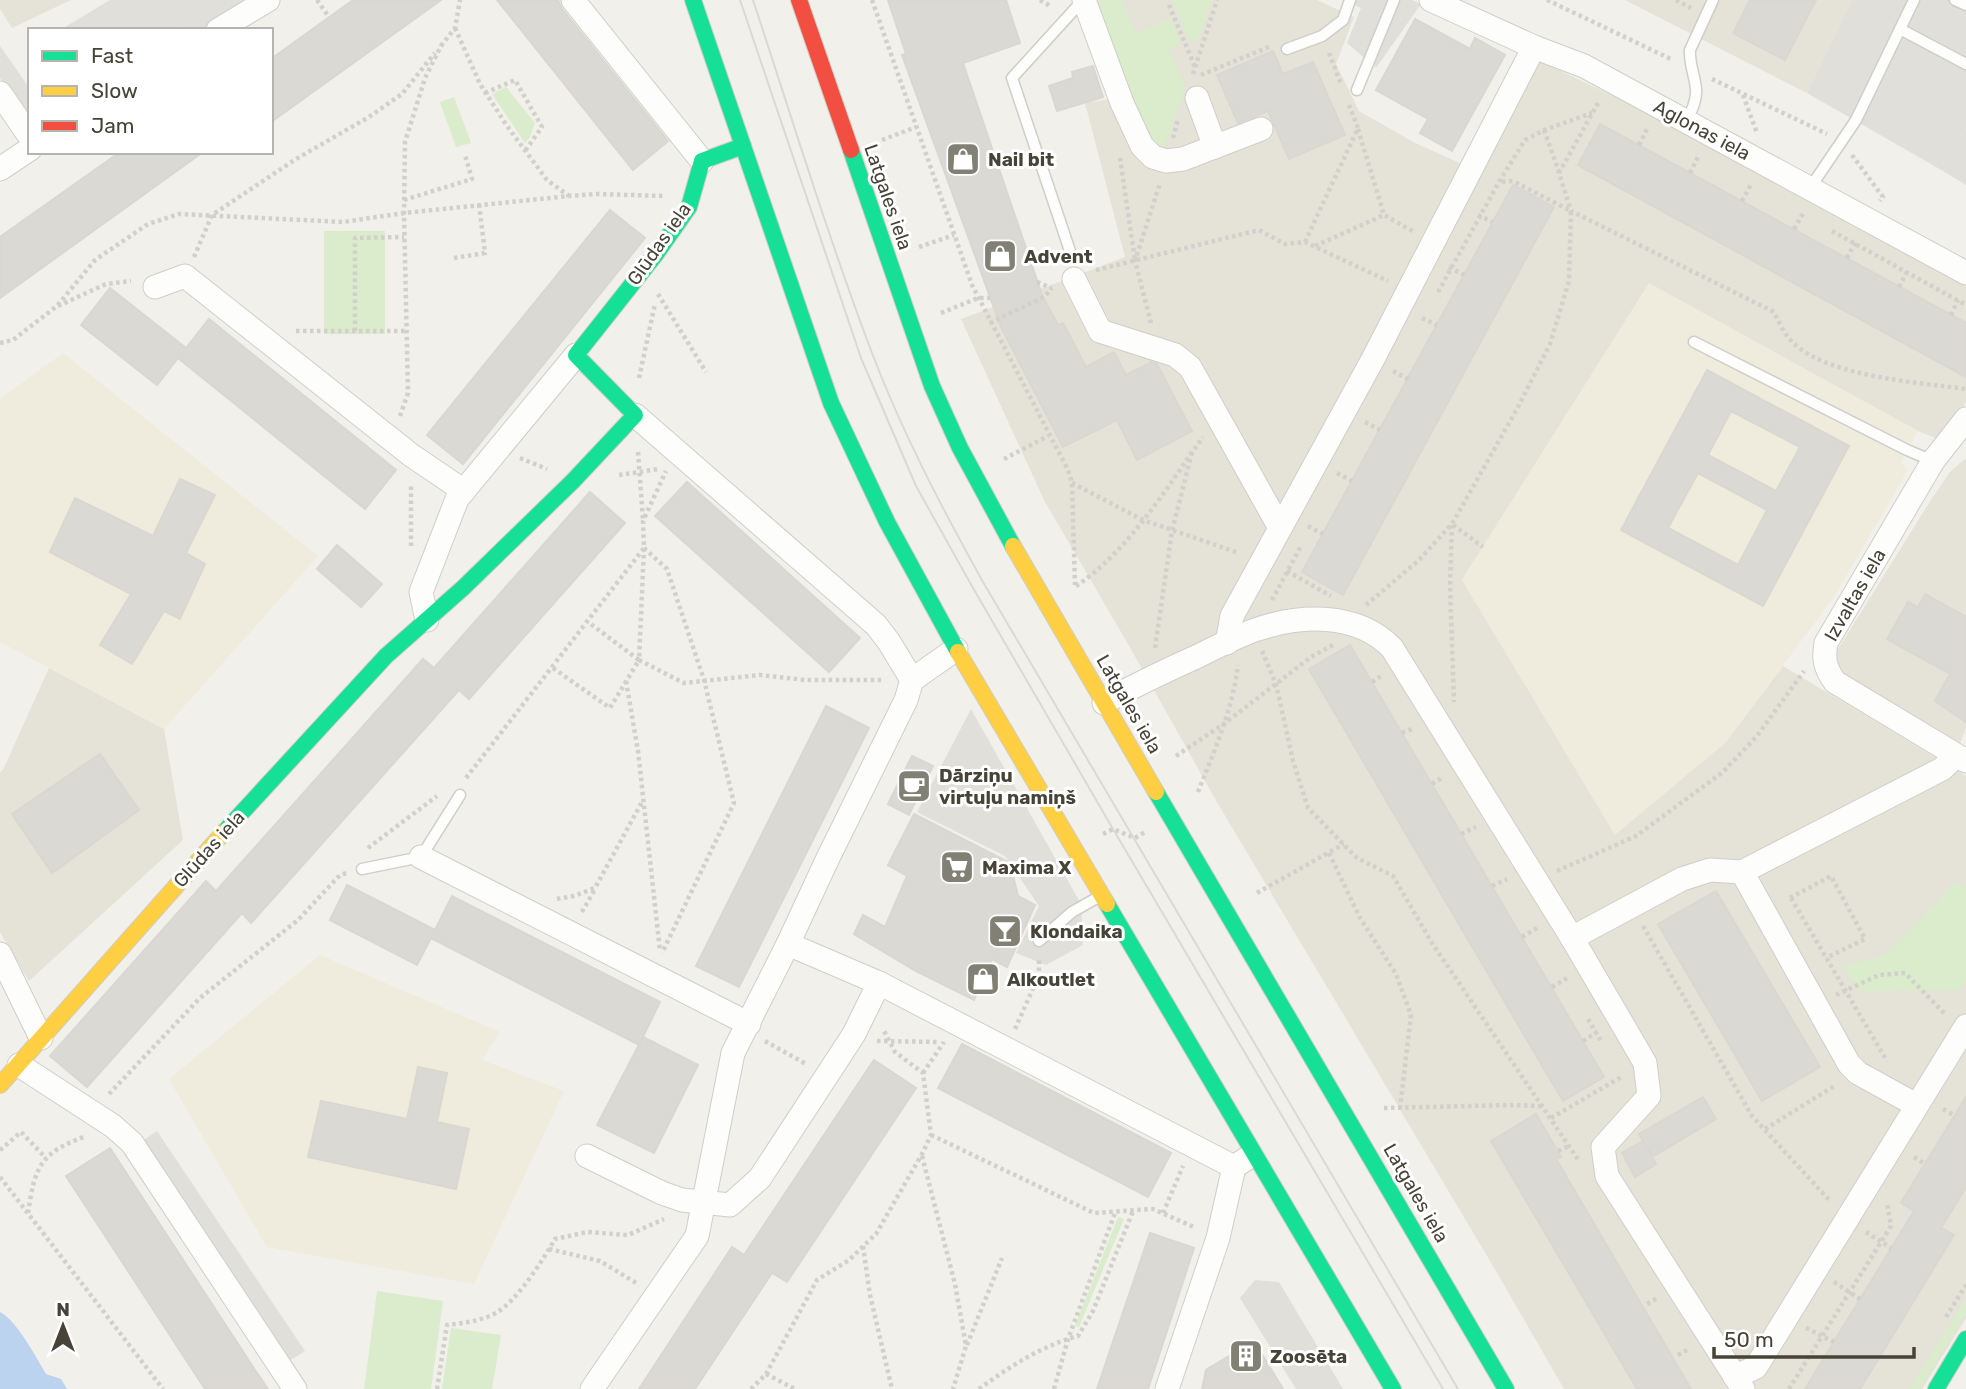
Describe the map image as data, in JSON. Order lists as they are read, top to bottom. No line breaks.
{"streets":{"main road":["Latgales iela","Glūdas iela"],"street":["Aglonas iela","Izvaltas iela"]},"places":{"shop":["Nail bit","Advent","Alkoutlet"],"cafe":["Dārziņu virtuļu namiņš"],"supermarket":["Maxima X"],"bar":["Klondaika"],"building":["Zoosēta"]},"legend":["Fast","Slow","Jam"],"scale_bar":"50 m","north":"top"}
